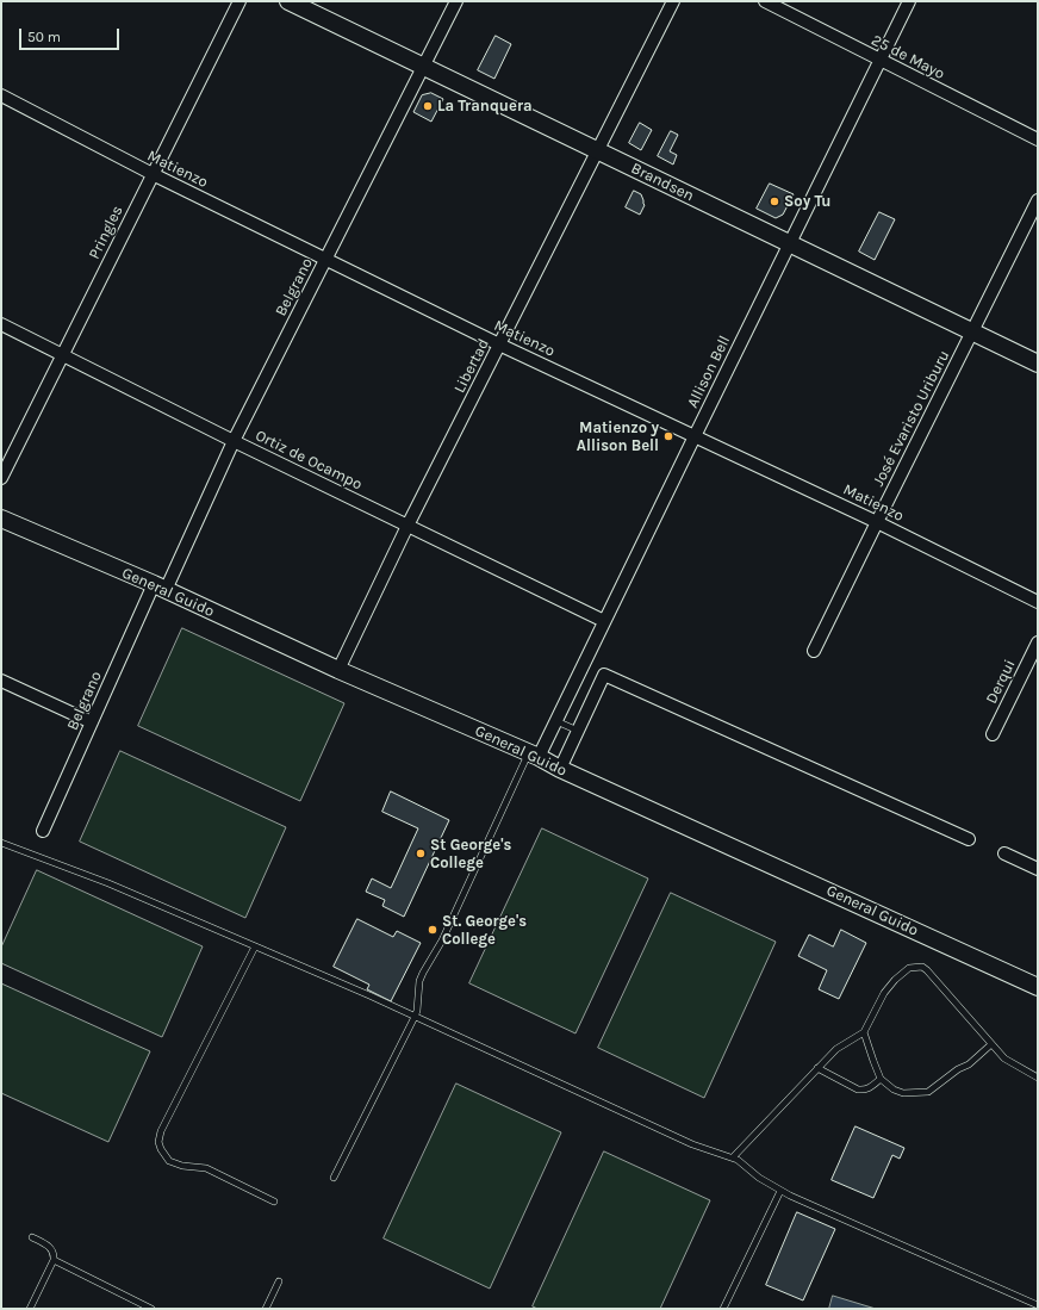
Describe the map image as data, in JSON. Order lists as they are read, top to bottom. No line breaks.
{"streets":{"main road":["Brandsen","General Guido"],"street":["25 de Mayo","Matienzo","Pringles","Belgrano","Libertad","Allison Bell","José Evaristo Uriburu","Ortiz de Ocampo","Derqui"]},"crossings":[["25 de Mayo","Allison Bell"],["Matienzo","Pringles"],["Matienzo","Belgrano"],["Matienzo","Libertad"],["Matienzo","Allison Bell"],["Matienzo","José Evaristo Uriburu"],["Brandsen","Belgrano"],["Brandsen","Libertad"],["Brandsen","Allison Bell"],["Brandsen","José Evaristo Uriburu"],["Pringles","Ortiz de Ocampo"],["Belgrano","Ortiz de Ocampo"],["Belgrano","General Guido"],["Libertad","Ortiz de Ocampo"],["Libertad","General Guido"],["Allison Bell","Ortiz de Ocampo"],["Allison Bell","General Guido"]],"places":["La Tranquera","Soy Tu","Matienzo y Allison Bell","St George's College","St. George's College"],"scale_bar":"50 m"}
